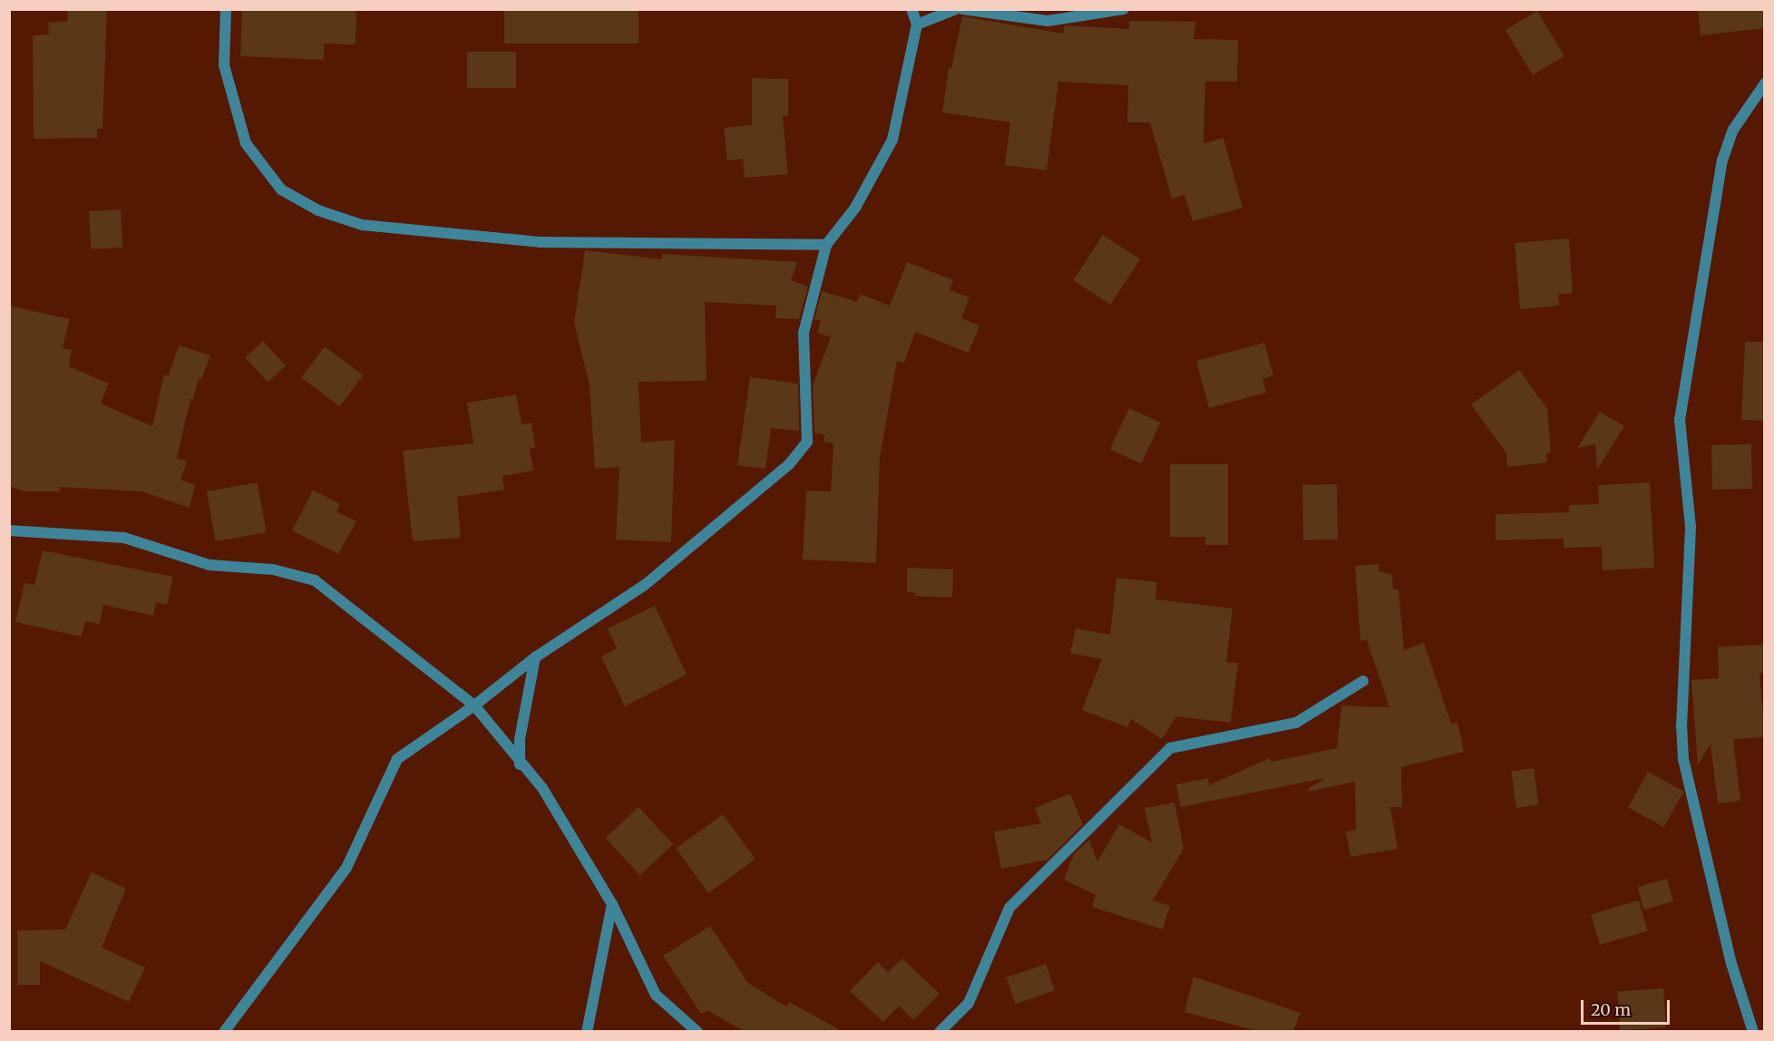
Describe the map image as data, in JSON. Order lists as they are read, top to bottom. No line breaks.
{"scale_bar":"20 m"}
